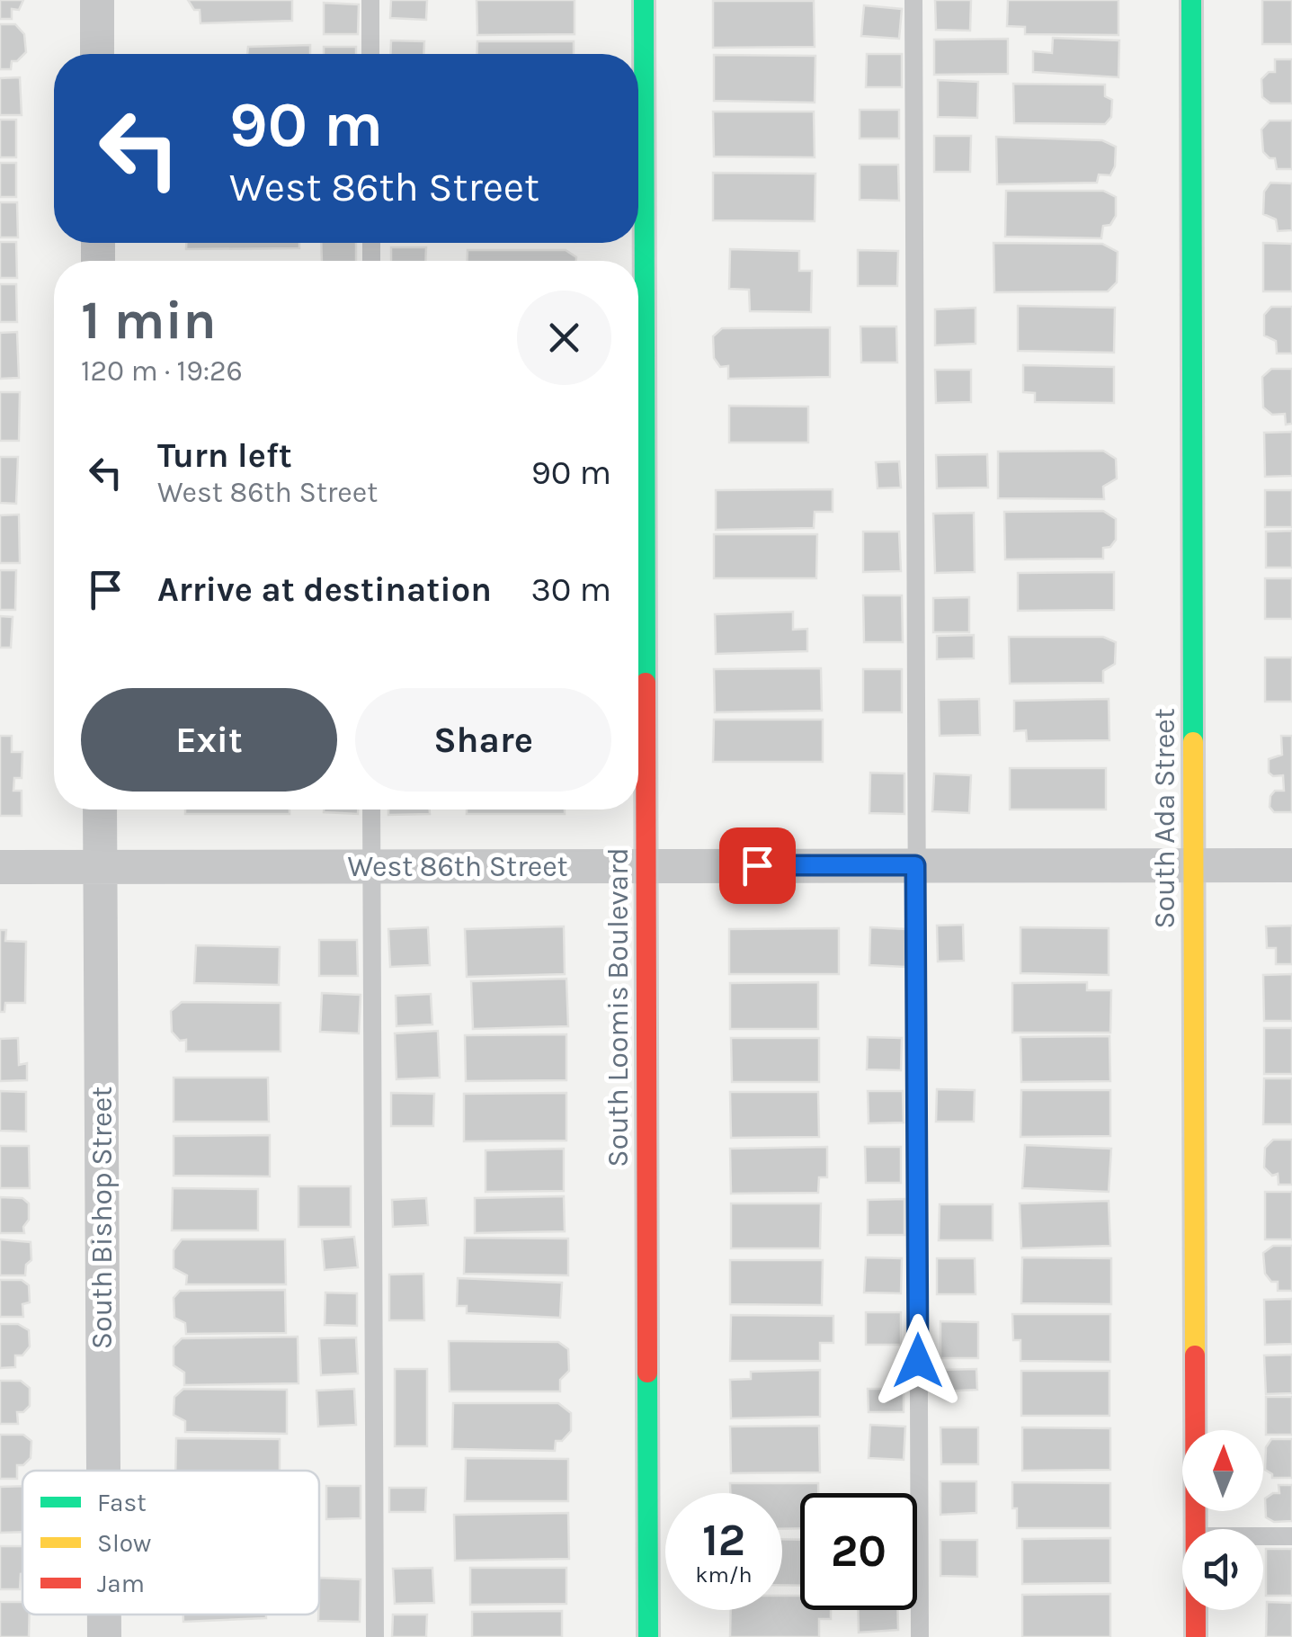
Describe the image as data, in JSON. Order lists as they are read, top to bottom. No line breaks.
{"streets":{"street":["South Ada Street","West 86th Street","South Loomis Boulevard","South Bishop Street"]},"crossings":[["South Ada Street","West 86th Street"],["West 86th Street","South Loomis Boulevard"],["West 86th Street","South Bishop Street"]],"legend":["Fast","Slow","Jam"],"north":"top","page":{"turn":["90 m","West 86th Street"],"heading":["1 min","120 m · 19:26"],"list":[{"name":"Turn left","note":"West 86th Street","value":"90 m"},{"name":"Arrive at destination","value":"30 m"}],"buttons":["Exit","Share"],"speed":"12 km/h","limit":"20"}}
